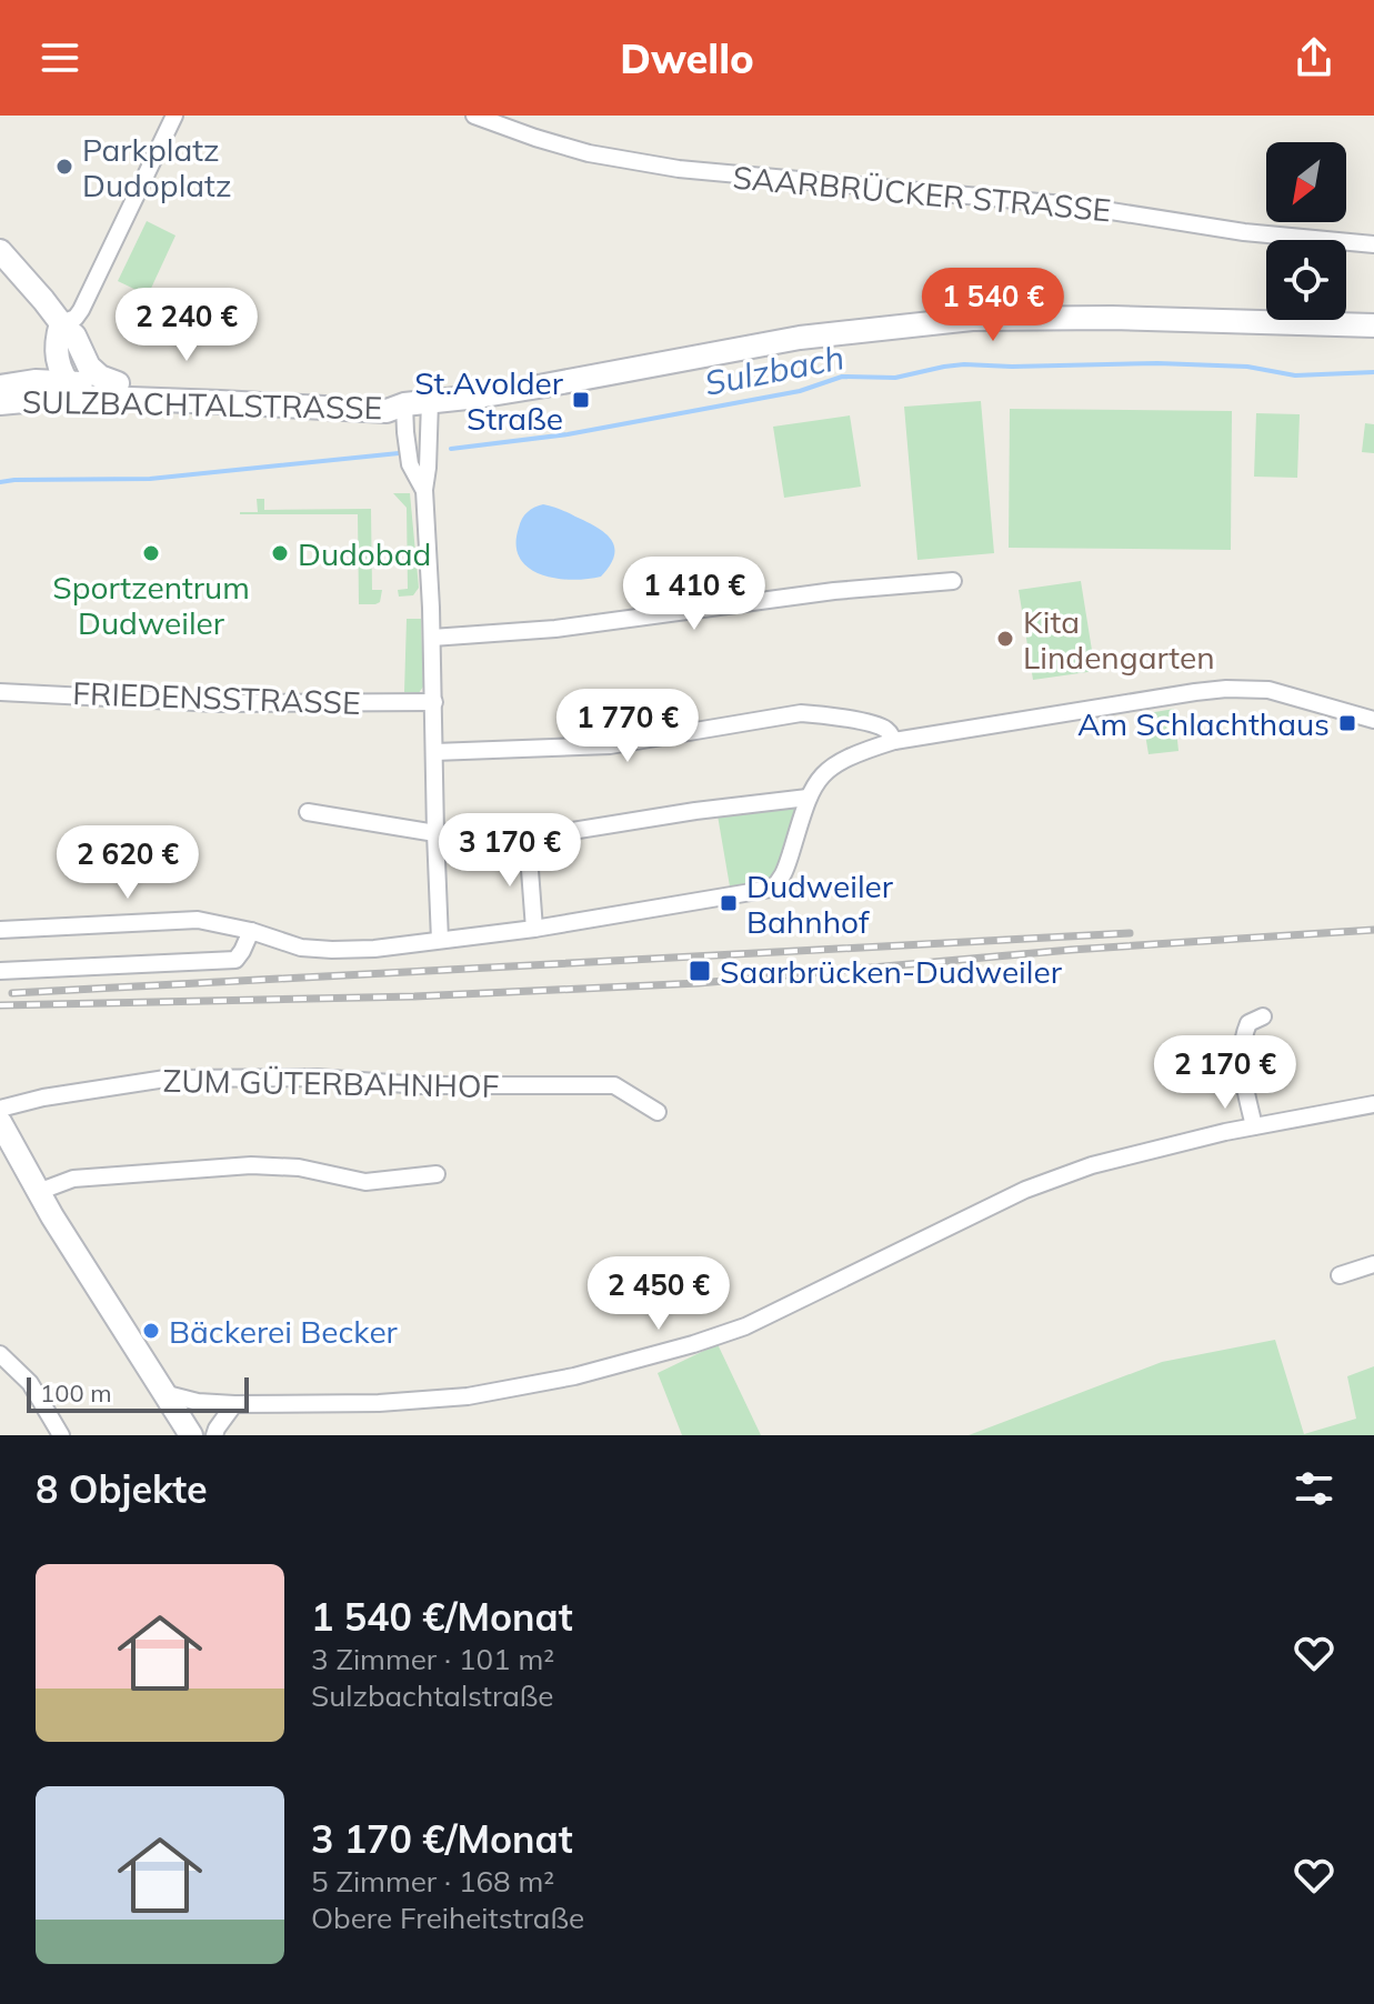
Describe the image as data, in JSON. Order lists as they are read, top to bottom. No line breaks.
{"streets":{"main road":["SULZBACHTALSTRASSE"],"street":["SAARBRÜCKER STRASSE","FRIEDENSSTRASSE","ZUM GÜTERBAHNHOF"]},"water":["Sulzbach"],"places":{"other":["Parkplatz Dudoplatz","Sportzentrum Dudweiler","Dudobad","Kita Lindengarten","Bäckerei Becker"],"transit":["St.Avolder Straße","Am Schlachthaus","Dudweiler Bahnhof","Saarbrücken-Dudweiler"]},"scale_bar":"100 m","north":"bottom left","page":{"header":"Dwello","price":["1 540 €","2 240 €","1 410 €","1 770 €","3 170 €","2 620 €","2 170 €","2 450 €"],"scale":"100 m","heading":"8 Objekte","list":[{"name":"1 540 €/Monat","note":"3 Zimmer · 101 m² · Sulzbachtalstraße"},{"name":"3 170 €/Monat","note":"5 Zimmer · 168 m² · Obere Freiheitstraße"}]}}
